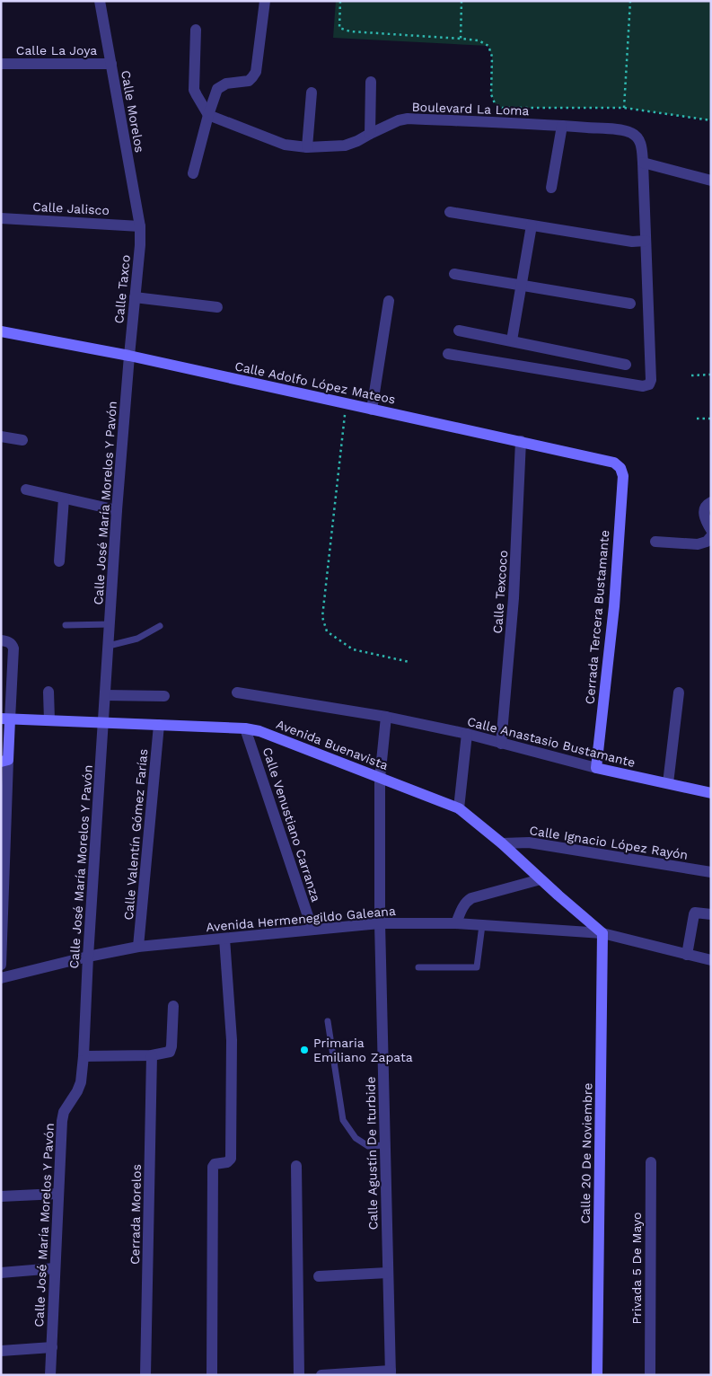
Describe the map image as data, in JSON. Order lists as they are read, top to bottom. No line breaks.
{"streets":{"main road":["Calle Adolfo López Mateos","Cerrada Tercera Bustamante","Calle Anastasio Bustamante","Avenida Buenavista","Calle 20 De Noviembre"],"street":["Calle La Joya","Boulevard La Loma","Calle Morelos","Calle Jalisco","Calle Taxco","Calle José María Morelos Y Pavón","Calle Texcoco","Calle Venustiano Carranza","Calle Valentín Gómez Farías","Calle Ignacio López Rayón","Avenida Hermenegildo Galeana","Calle Agustín De Iturbide","Cerrada Morelos","Privada 5 De Mayo"]},"crossings":[["Calle La Joya","Calle Morelos"],["Calle Morelos","Calle Jalisco"],["Calle Morelos","Calle Taxco"],["Calle Jalisco","Calle Taxco"],["Calle Taxco","Calle Adolfo López Mateos"],["Calle Taxco","Calle José María Morelos Y Pavón"],["Calle Adolfo López Mateos","Calle José María Morelos Y Pavón"],["Calle Adolfo López Mateos","Calle Texcoco"],["Calle Adolfo López Mateos","Cerrada Tercera Bustamante"],["Calle José María Morelos Y Pavón","Avenida Buenavista"],["Calle José María Morelos Y Pavón","Avenida Hermenegildo Galeana"],["Calle Texcoco","Calle Anastasio Bustamante"],["Cerrada Tercera Bustamante","Calle Anastasio Bustamante"],["Calle Anastasio Bustamante","Calle Agustín De Iturbide"],["Avenida Buenavista","Calle Venustiano Carranza"],["Avenida Buenavista","Calle Valentín Gómez Farías"],["Avenida Buenavista","Calle Ignacio López Rayón"],["Avenida Buenavista","Avenida Hermenegildo Galeana"],["Avenida Buenavista","Calle Agustín De Iturbide"],["Avenida Buenavista","Calle 20 De Noviembre"],["Calle Venustiano Carranza","Avenida Hermenegildo Galeana"],["Calle Valentín Gómez Farías","Avenida Hermenegildo Galeana"],["Avenida Hermenegildo Galeana","Calle Agustín De Iturbide"],["Avenida Hermenegildo Galeana","Calle 20 De Noviembre"]],"places":["Primaria Emiliano Zapata"]}
